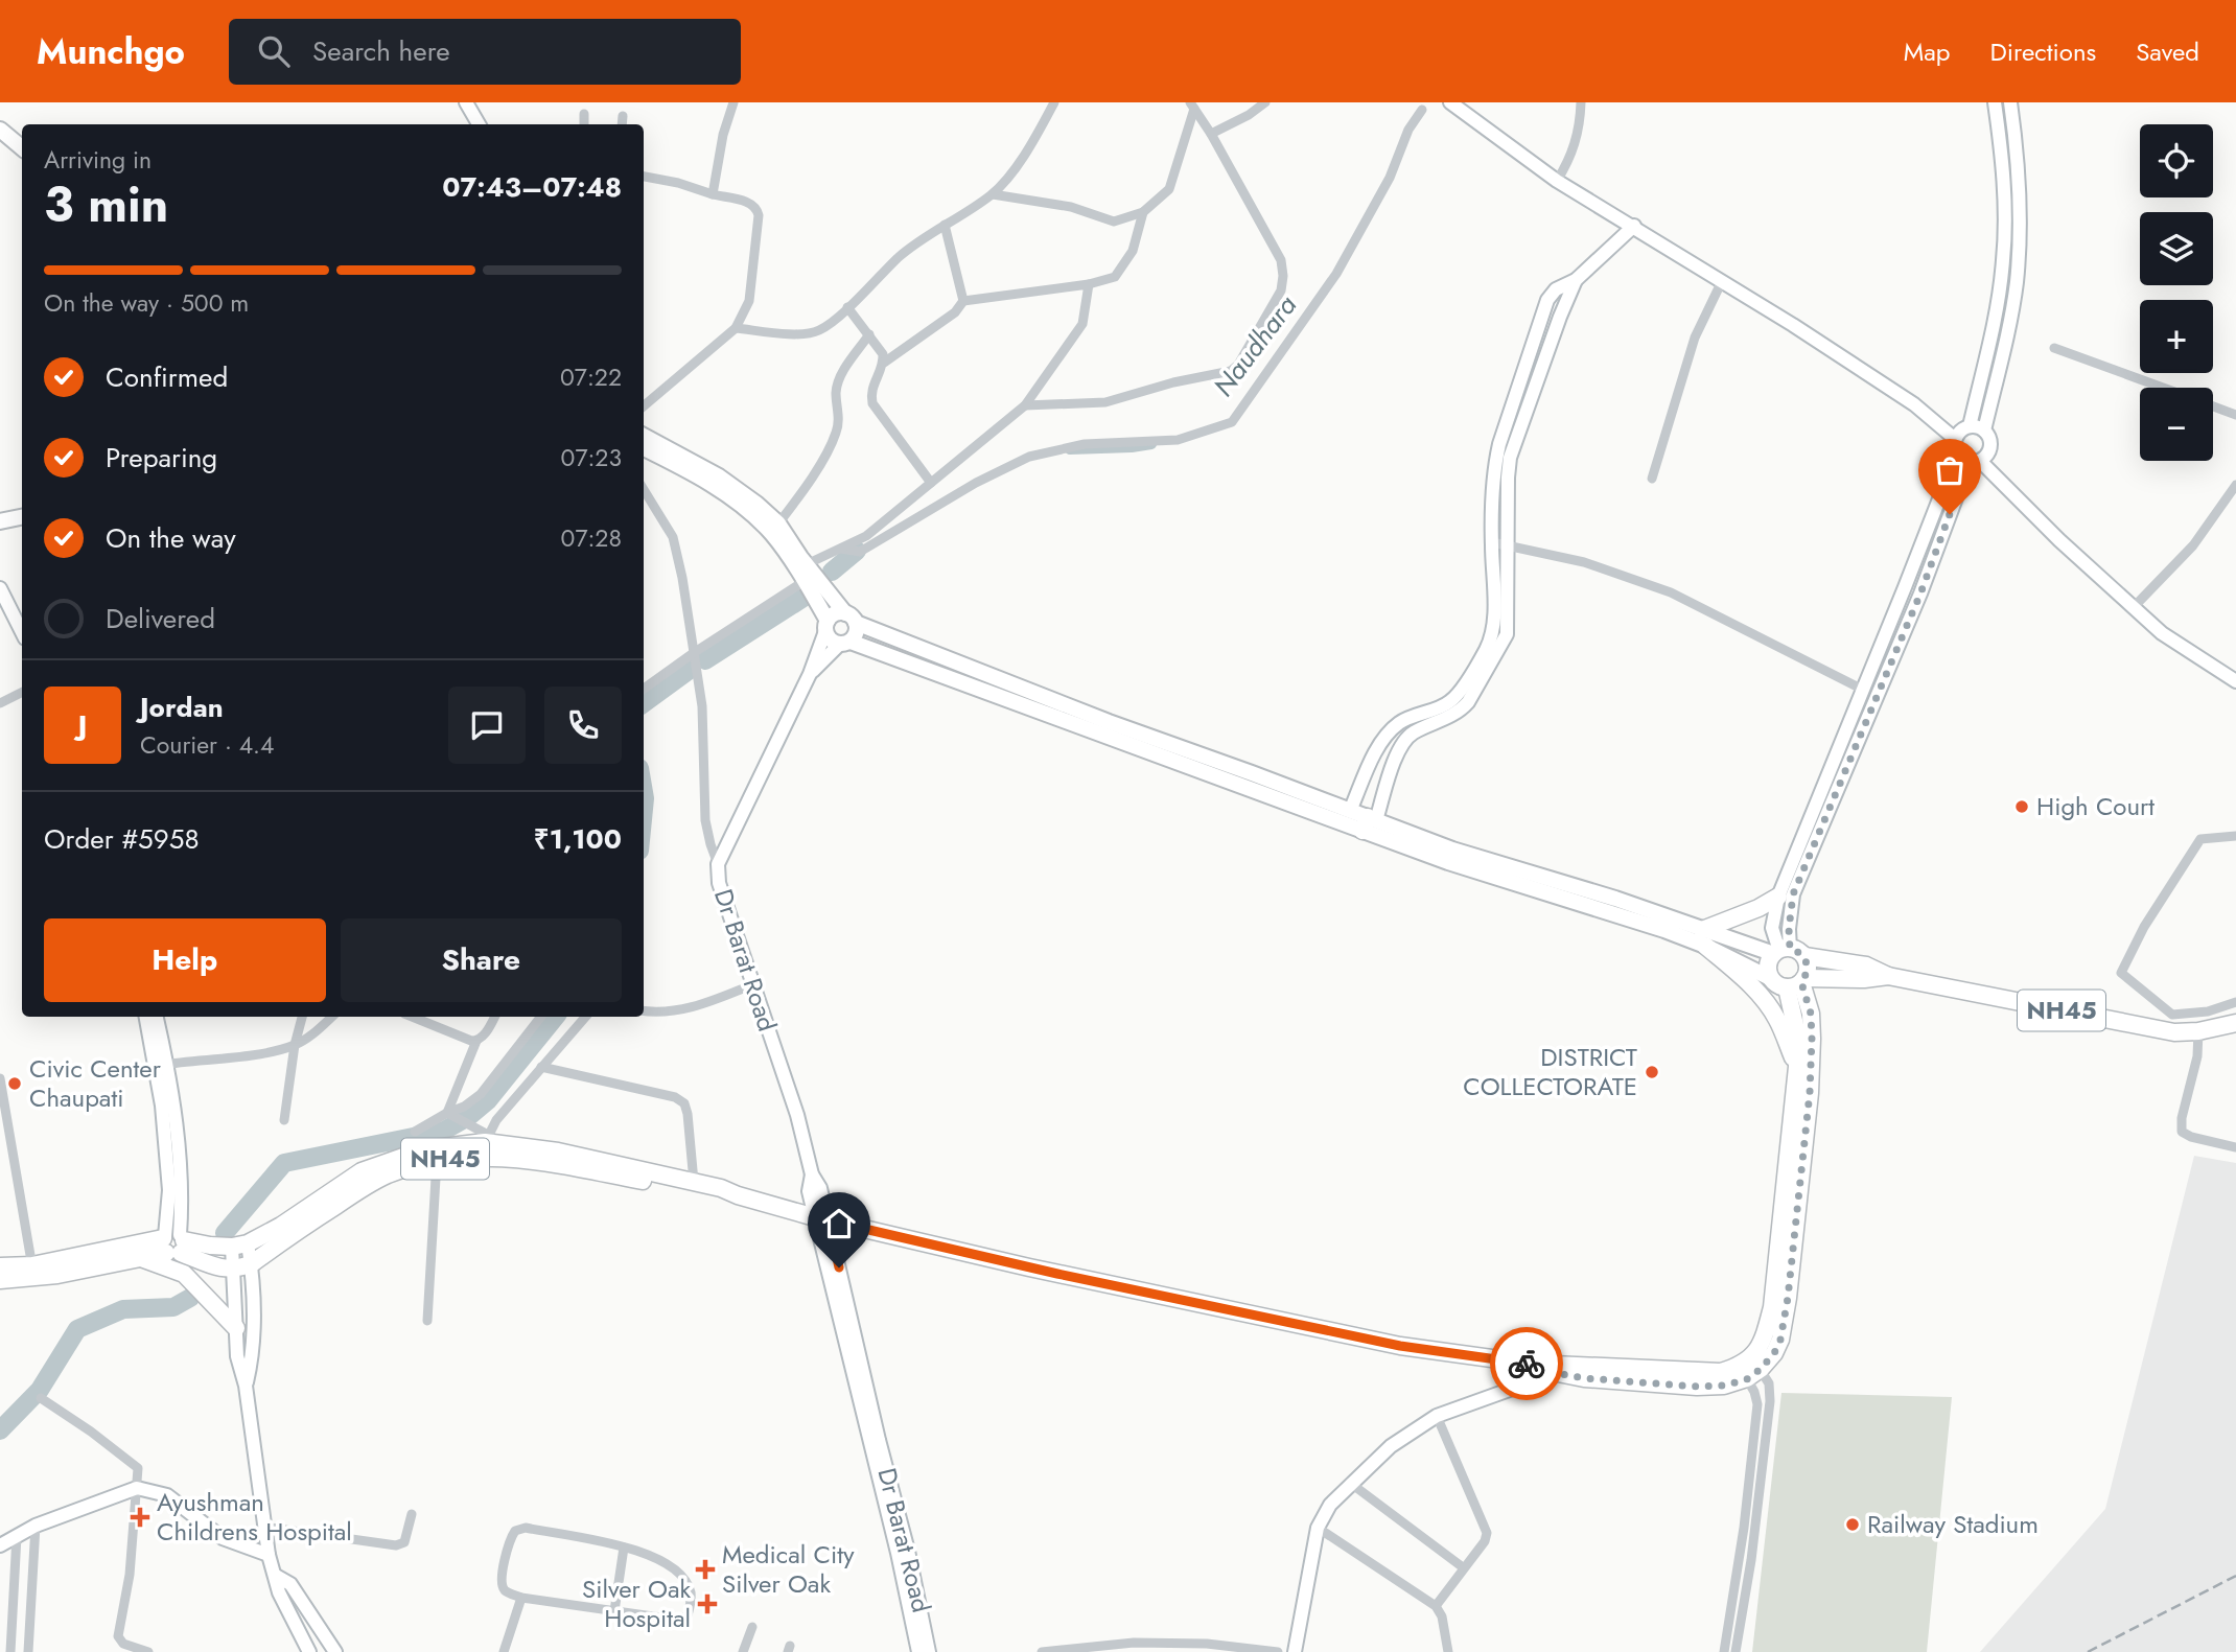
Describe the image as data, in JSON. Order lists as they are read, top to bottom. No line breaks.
{"streets":{"highway":["NH45"],"street":["Dr Barat Road"]},"crossings":[["Dr Barat Road","NH45"]],"water":["Naudhara"],"places":{"other":["High Court","DISTRICT COLLECTORATE","Civic Center Chaupati","Railway Stadium"],"health":["Ayushman Childrens Hospital","Medical City Silver Oak","Silver Oak Hospital"]},"page":{"header":"Munchgo","search":"Search here","nav":["Map","Directions","Saved"],"map_buttons":["+","−"],"heading":["3 min","Arriving in","07:43–07:48"],"panel":["Jordan","Courier · 4.4","Order #5958","₹1,100"],"bar":"On the way · 500 m","list":[["Confirmed","07:22"],["Preparing","07:23"],["On the way","07:28"],"Delivered"],"round":"J","buttons":["Help","Share"]}}
